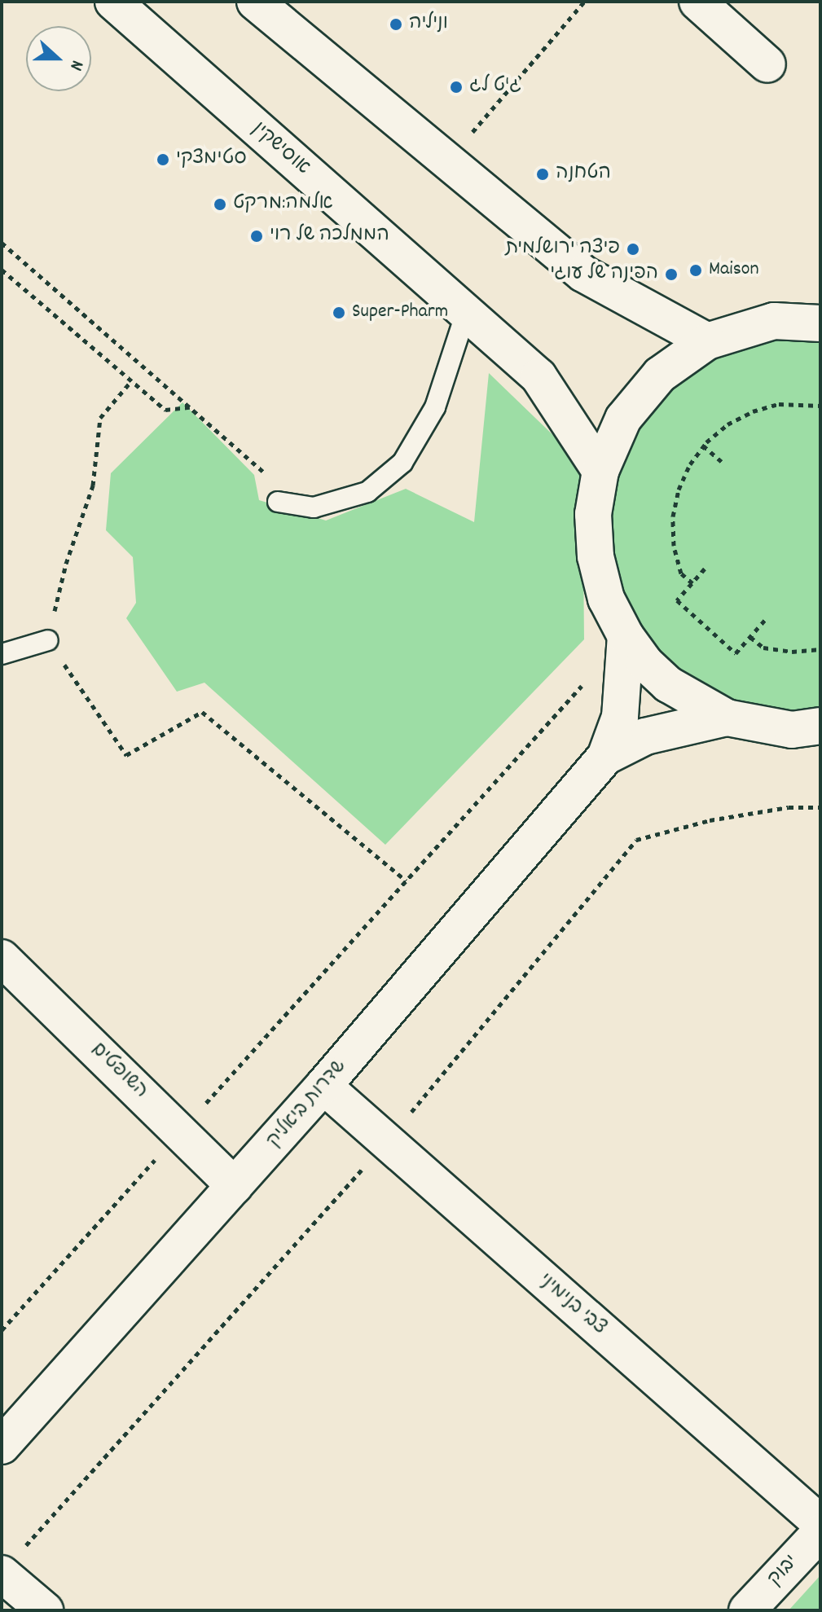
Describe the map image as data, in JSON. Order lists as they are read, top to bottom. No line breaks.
{"streets":{"street":["אוסישקין","השופטים","שדרות ביאליק","צבי בנימיני","יבוק"]},"crossings":[["השופטים","שדרות ביאליק"],["שדרות ביאליק","צבי בנימיני"]],"places":["וניליה","ג'ט לג","סטימצקי","הטחנה","אלמה:מרקט","הממלכה של רוי","פיצה ירושלמית","Maison","הפינה של עוגי","Super-Pharm"],"north":"right"}
